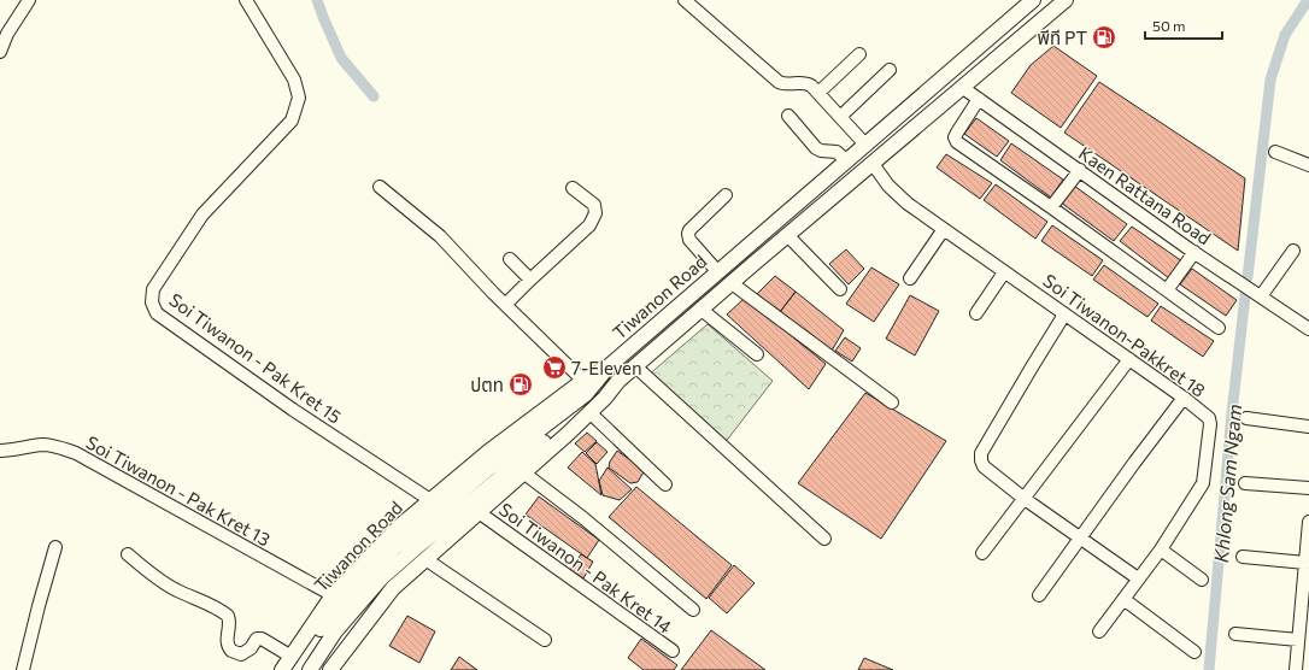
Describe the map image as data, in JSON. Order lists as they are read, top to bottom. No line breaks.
{"streets":{"main road":["Tiwanon Road"],"street":["Kaen Rattana Road","Soi Tiwanon-Pakkret 18","Soi Tiwanon - Pak Kret 15","Soi Tiwanon - Pak Kret 13","Soi Tiwanon - Pak Kret 14"]},"crossings":[["Kaen Rattana Road","Tiwanon Road"],["Tiwanon Road","Soi Tiwanon-Pakkret 18"],["Tiwanon Road","Soi Tiwanon - Pak Kret 15"],["Tiwanon Road","Soi Tiwanon - Pak Kret 13"],["Tiwanon Road","Soi Tiwanon - Pak Kret 14"]],"water":["Khlong Sam Ngam"],"places":{"fuel station":["พีที PT","ปตท"],"supermarket":["7-Eleven"]},"scale_bar":"50 m"}
